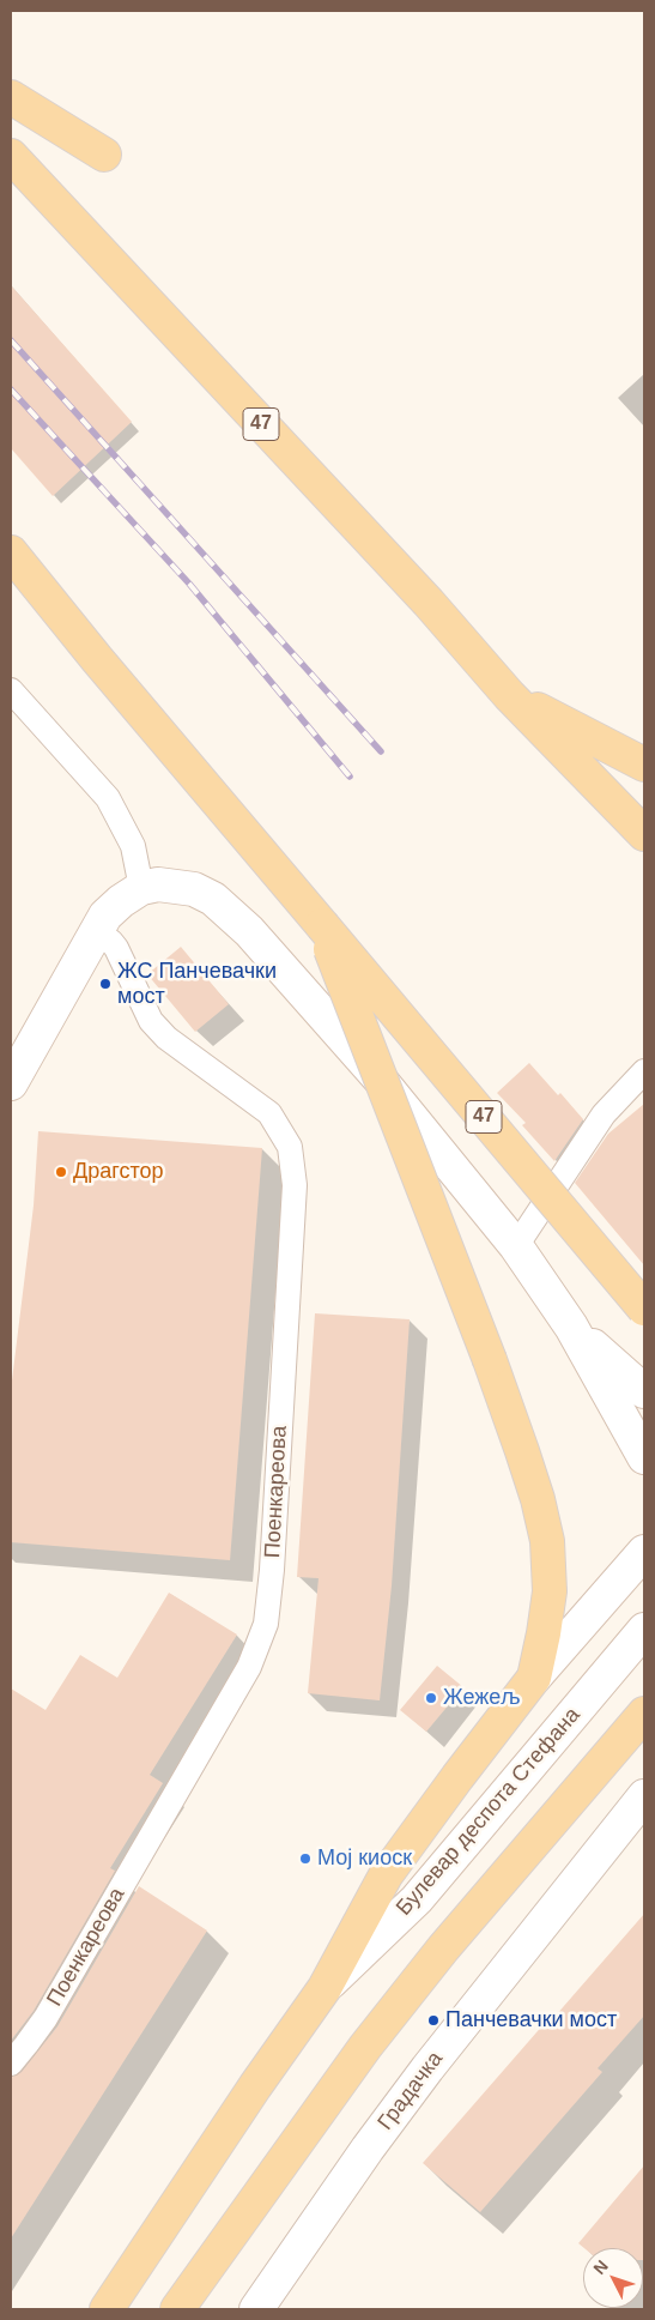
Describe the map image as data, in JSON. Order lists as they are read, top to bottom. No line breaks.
{"streets":{"main road":["47","Булевар деспота Стефана"],"street":["Градачка"],"lane":["Поенкареова"]},"places":["ЖС Панчевачки мост","Драгстор","Жежељ","Мој киоск","Панчевачки мост"],"north":"top left"}
